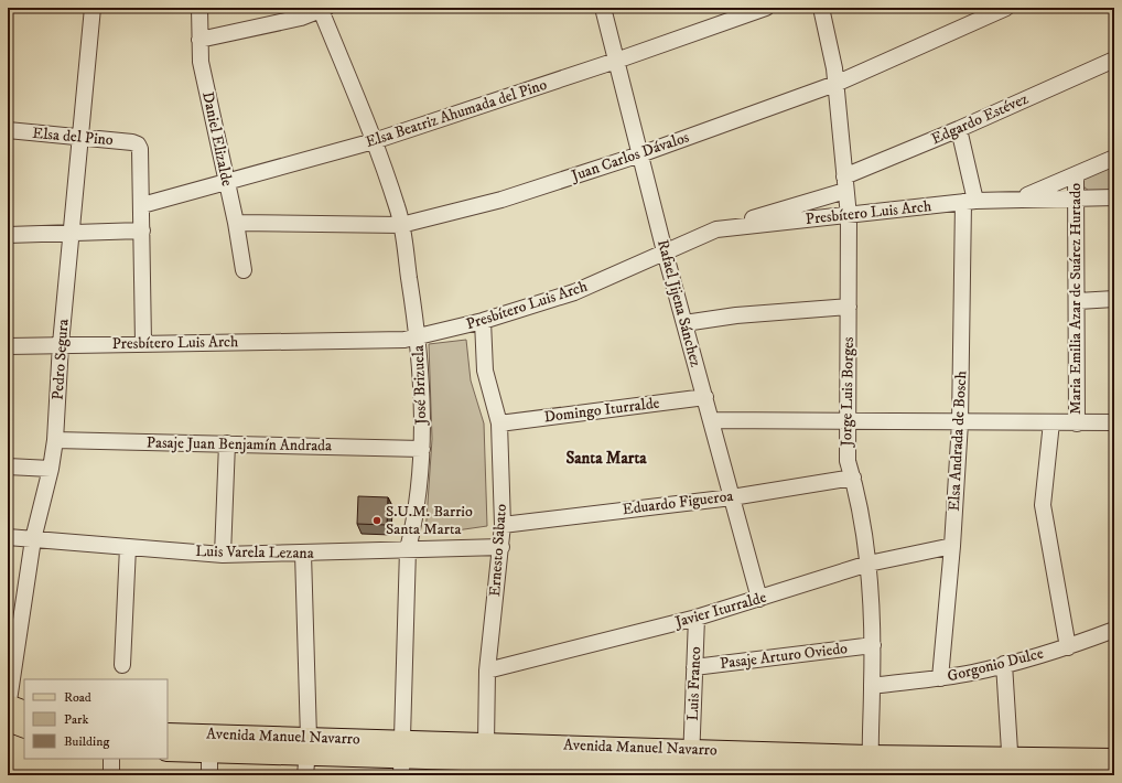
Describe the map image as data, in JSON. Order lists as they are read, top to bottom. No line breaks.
{"streets":{"main road":["Avenida Manuel Navarro"],"street":["Elsa Beatriz Ahumada del Pino","Edgardo Estévez","Elsa del Pino","Daniel Elizalde","Juan Carlos Dávalos","Presbítero Luis Arch","Maria Emilia Azar de Suárez Hurtado","Rafael Jijena Sánchez","Pedro Segura","José Brizuela","Jorge Luis Borges","Domingo Iturralde","Elsa Andrada de Bosch","Pasaje Juan Benjamín Andrada","Eduardo Figueroa","Ernesto Sabato","Luis Varela Lezana","Javier Iturralde","Pasaje Arturo Oviedo","Gorgonio Dulce","Luis Franco"]},"crossings":[["Elsa Beatriz Ahumada del Pino","Elsa del Pino"],["Elsa Beatriz Ahumada del Pino","Daniel Elizalde"],["Elsa Beatriz Ahumada del Pino","Rafael Jijena Sánchez"],["Elsa Beatriz Ahumada del Pino","José Brizuela"],["Edgardo Estévez","Presbítero Luis Arch"],["Edgardo Estévez","Jorge Luis Borges"],["Edgardo Estévez","Elsa Andrada de Bosch"],["Elsa del Pino","Pedro Segura"],["Daniel Elizalde","Juan Carlos Dávalos"],["Juan Carlos Dávalos","Rafael Jijena Sánchez"],["Juan Carlos Dávalos","José Brizuela"],["Juan Carlos Dávalos","Jorge Luis Borges"],["Presbítero Luis Arch","Maria Emilia Azar de Suárez Hurtado"],["Presbítero Luis Arch","Rafael Jijena Sánchez"],["Presbítero Luis Arch","Pedro Segura"],["Presbítero Luis Arch","José Brizuela"],["Presbítero Luis Arch","Jorge Luis Borges"],["Presbítero Luis Arch","Elsa Andrada de Bosch"],["Presbítero Luis Arch","Ernesto Sabato"],["Maria Emilia Azar de Suárez Hurtado","Gorgonio Dulce"],["Rafael Jijena Sánchez","Domingo Iturralde"],["Rafael Jijena Sánchez","Eduardo Figueroa"],["Rafael Jijena Sánchez","Javier Iturralde"],["Pedro Segura","Pasaje Juan Benjamín Andrada"],["Pedro Segura","Luis Varela Lezana"],["José Brizuela","Pasaje Juan Benjamín Andrada"],["José Brizuela","Luis Varela Lezana"],["José Brizuela","Avenida Manuel Navarro"],["Jorge Luis Borges","Eduardo Figueroa"],["Jorge Luis Borges","Javier Iturralde"],["Jorge Luis Borges","Pasaje Arturo Oviedo"],["Jorge Luis Borges","Gorgonio Dulce"],["Jorge Luis Borges","Avenida Manuel Navarro"],["Domingo Iturralde","Ernesto Sabato"],["Elsa Andrada de Bosch","Javier Iturralde"],["Elsa Andrada de Bosch","Gorgonio Dulce"],["Eduardo Figueroa","Ernesto Sabato"],["Ernesto Sabato","Luis Varela Lezana"],["Ernesto Sabato","Javier Iturralde"],["Ernesto Sabato","Avenida Manuel Navarro"],["Javier Iturralde","Luis Franco"],["Pasaje Arturo Oviedo","Luis Franco"],["Luis Franco","Avenida Manuel Navarro"]],"districts":["Santa Marta"],"places":["S.U.M. Barrio Santa Marta"],"legend":["Road","Park","Building"]}
